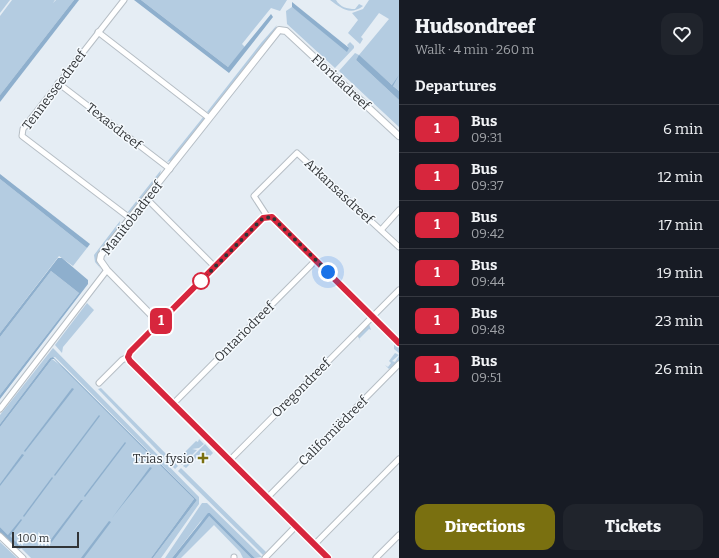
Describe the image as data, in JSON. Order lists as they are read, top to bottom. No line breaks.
{"streets":{"street":["Floridadreef","Tennesseedreef","Texasdreef","Arkansasdreef","Manitobadreef","Ontariodreef","Oregondreef","Californiëdreef"]},"crossings":[["Floridadreef","Manitobadreef"],["Tennesseedreef","Texasdreef"],["Tennesseedreef","Manitobadreef"],["Texasdreef","Manitobadreef"]],"places":{"health":["Trias fysio"]},"lines":["bus line 1"],"scale_bar":"100 m","page":{"on_map":"1","heading":[["Hudsondreef","Walk · 4 min · 260 m"],"Departures"],"list":[{"mark":"1","name":"Bus","note":"09:31","value":"6 min"},{"mark":"1","name":"Bus","note":"09:37","value":"12 min"},{"mark":"1","name":"Bus","note":"09:42","value":"17 min"},{"mark":"1","name":"Bus","note":"09:44","value":"19 min"},{"mark":"1","name":"Bus","note":"09:48","value":"23 min"},{"mark":"1","name":"Bus","note":"09:51","value":"26 min"}],"buttons":["Directions","Tickets"],"scale":"100 m"}}
